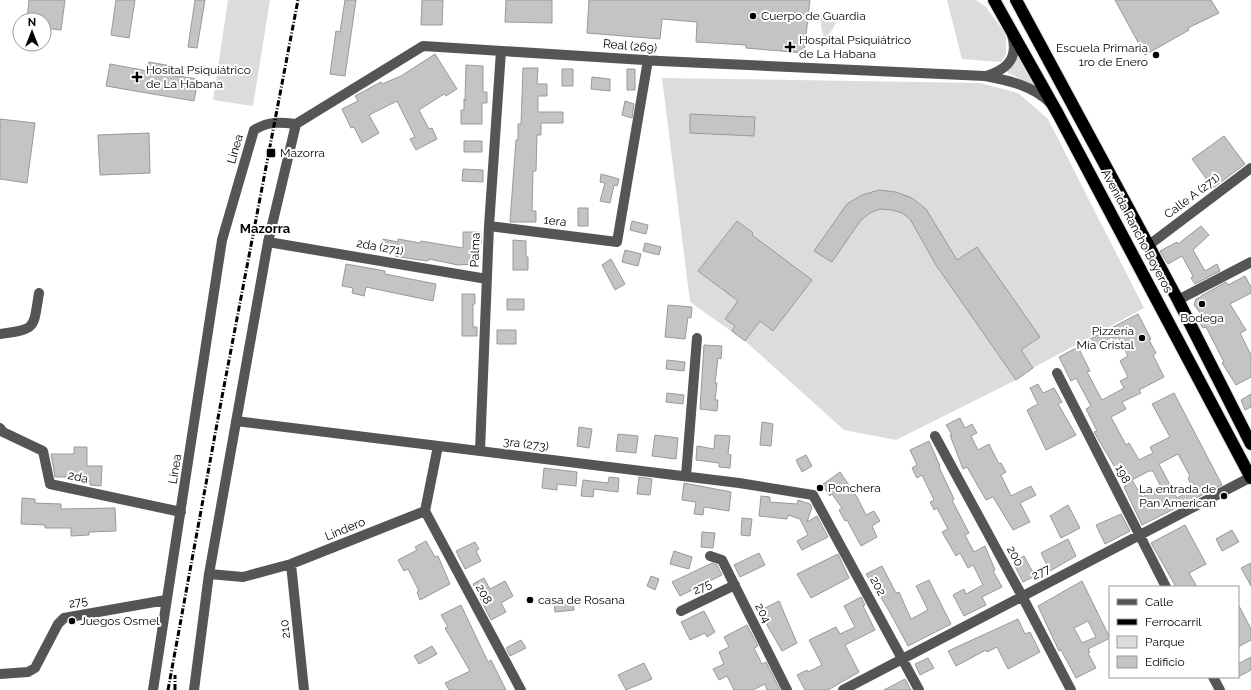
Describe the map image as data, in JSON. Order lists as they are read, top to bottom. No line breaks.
{"streets":{"highway":["Avenida Rancho Boyeros"],"street":["Real (269)","Linea","Calle A (271)","1era","2da (271)","Palma","3ra (273)","198","2da","Lindero","200","277","202","275","208","204","210"]},"crossings":[["Real (269)","Linea"],["Real (269)","1era"],["Real (269)","Avenida Rancho Boyeros"],["Real (269)","Palma"],["Linea","2da"],["Linea","275"],["Calle A (271)","Avenida Rancho Boyeros"],["1era","Palma"],["Avenida Rancho Boyeros","277"],["2da (271)","Palma"],["Palma","3ra (273)"],["3ra (273)","202"],["198","277"],["Lindero","208"],["Lindero","210"],["200","277"],["277","202"],["275","204"]],"districts":["Mazorra"],"places":{"other":["Cuerpo de Guardia","Escuela Primaria 1ro de Enero","Bodega","Pizzería Mía Cristal","Ponchera","La entrada de Pan American","casa de Rosana","Juegos Osmel"],"health":["Hospital Psiquiátrico de La Habana","Hosital Psiquiátrico de La Habana"],"transit":["Mazorra"]},"legend":["Calle","Ferrocarril","Parque","Edificio"],"north":"top"}
